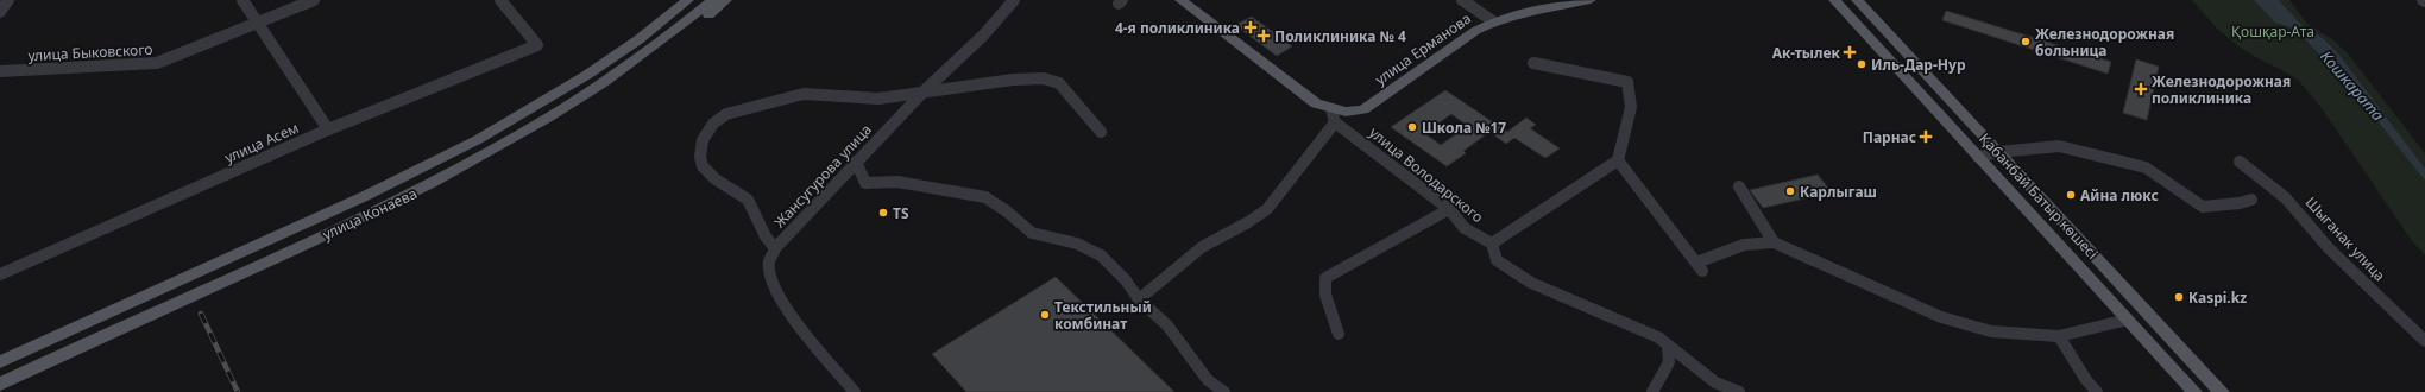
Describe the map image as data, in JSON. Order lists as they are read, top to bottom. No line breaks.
{"streets":{"main road":["улица Ерманова","Қабанбай Батыр көшесі","улица Конаева"],"street":["улица Быковского","улица Асем","улица Володарского","Жансугурова улица","Шыганак улица"]},"water":["Кошкарата"],"parks":["Қошқар-Ата"],"places":{"health":["4-я поликлиника","Поликлиника № 4","Ак-тылек","Железнодорожная поликлиника","Парнас"],"other":["Железнодорожная больница","Иль-Дар-Нур","Школа №17","Карлыгаш","Айна люкс","TS","Kaspi.kz","Текстильный комбинат"]}}
